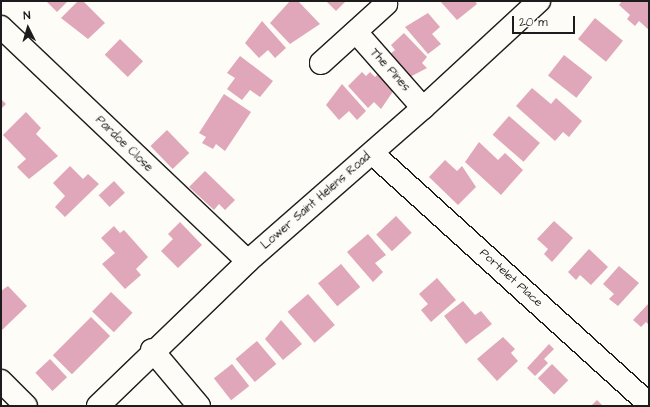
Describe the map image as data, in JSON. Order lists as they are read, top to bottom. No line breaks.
{"streets":{"street":["The Pines","Pardoe Close","Lower Saint Helens Road","Portelet Place"]},"crossings":[["The Pines","Lower Saint Helens Road"],["Pardoe Close","Lower Saint Helens Road"],["Lower Saint Helens Road","Portelet Place"]],"scale_bar":"20 m","north":"top"}
